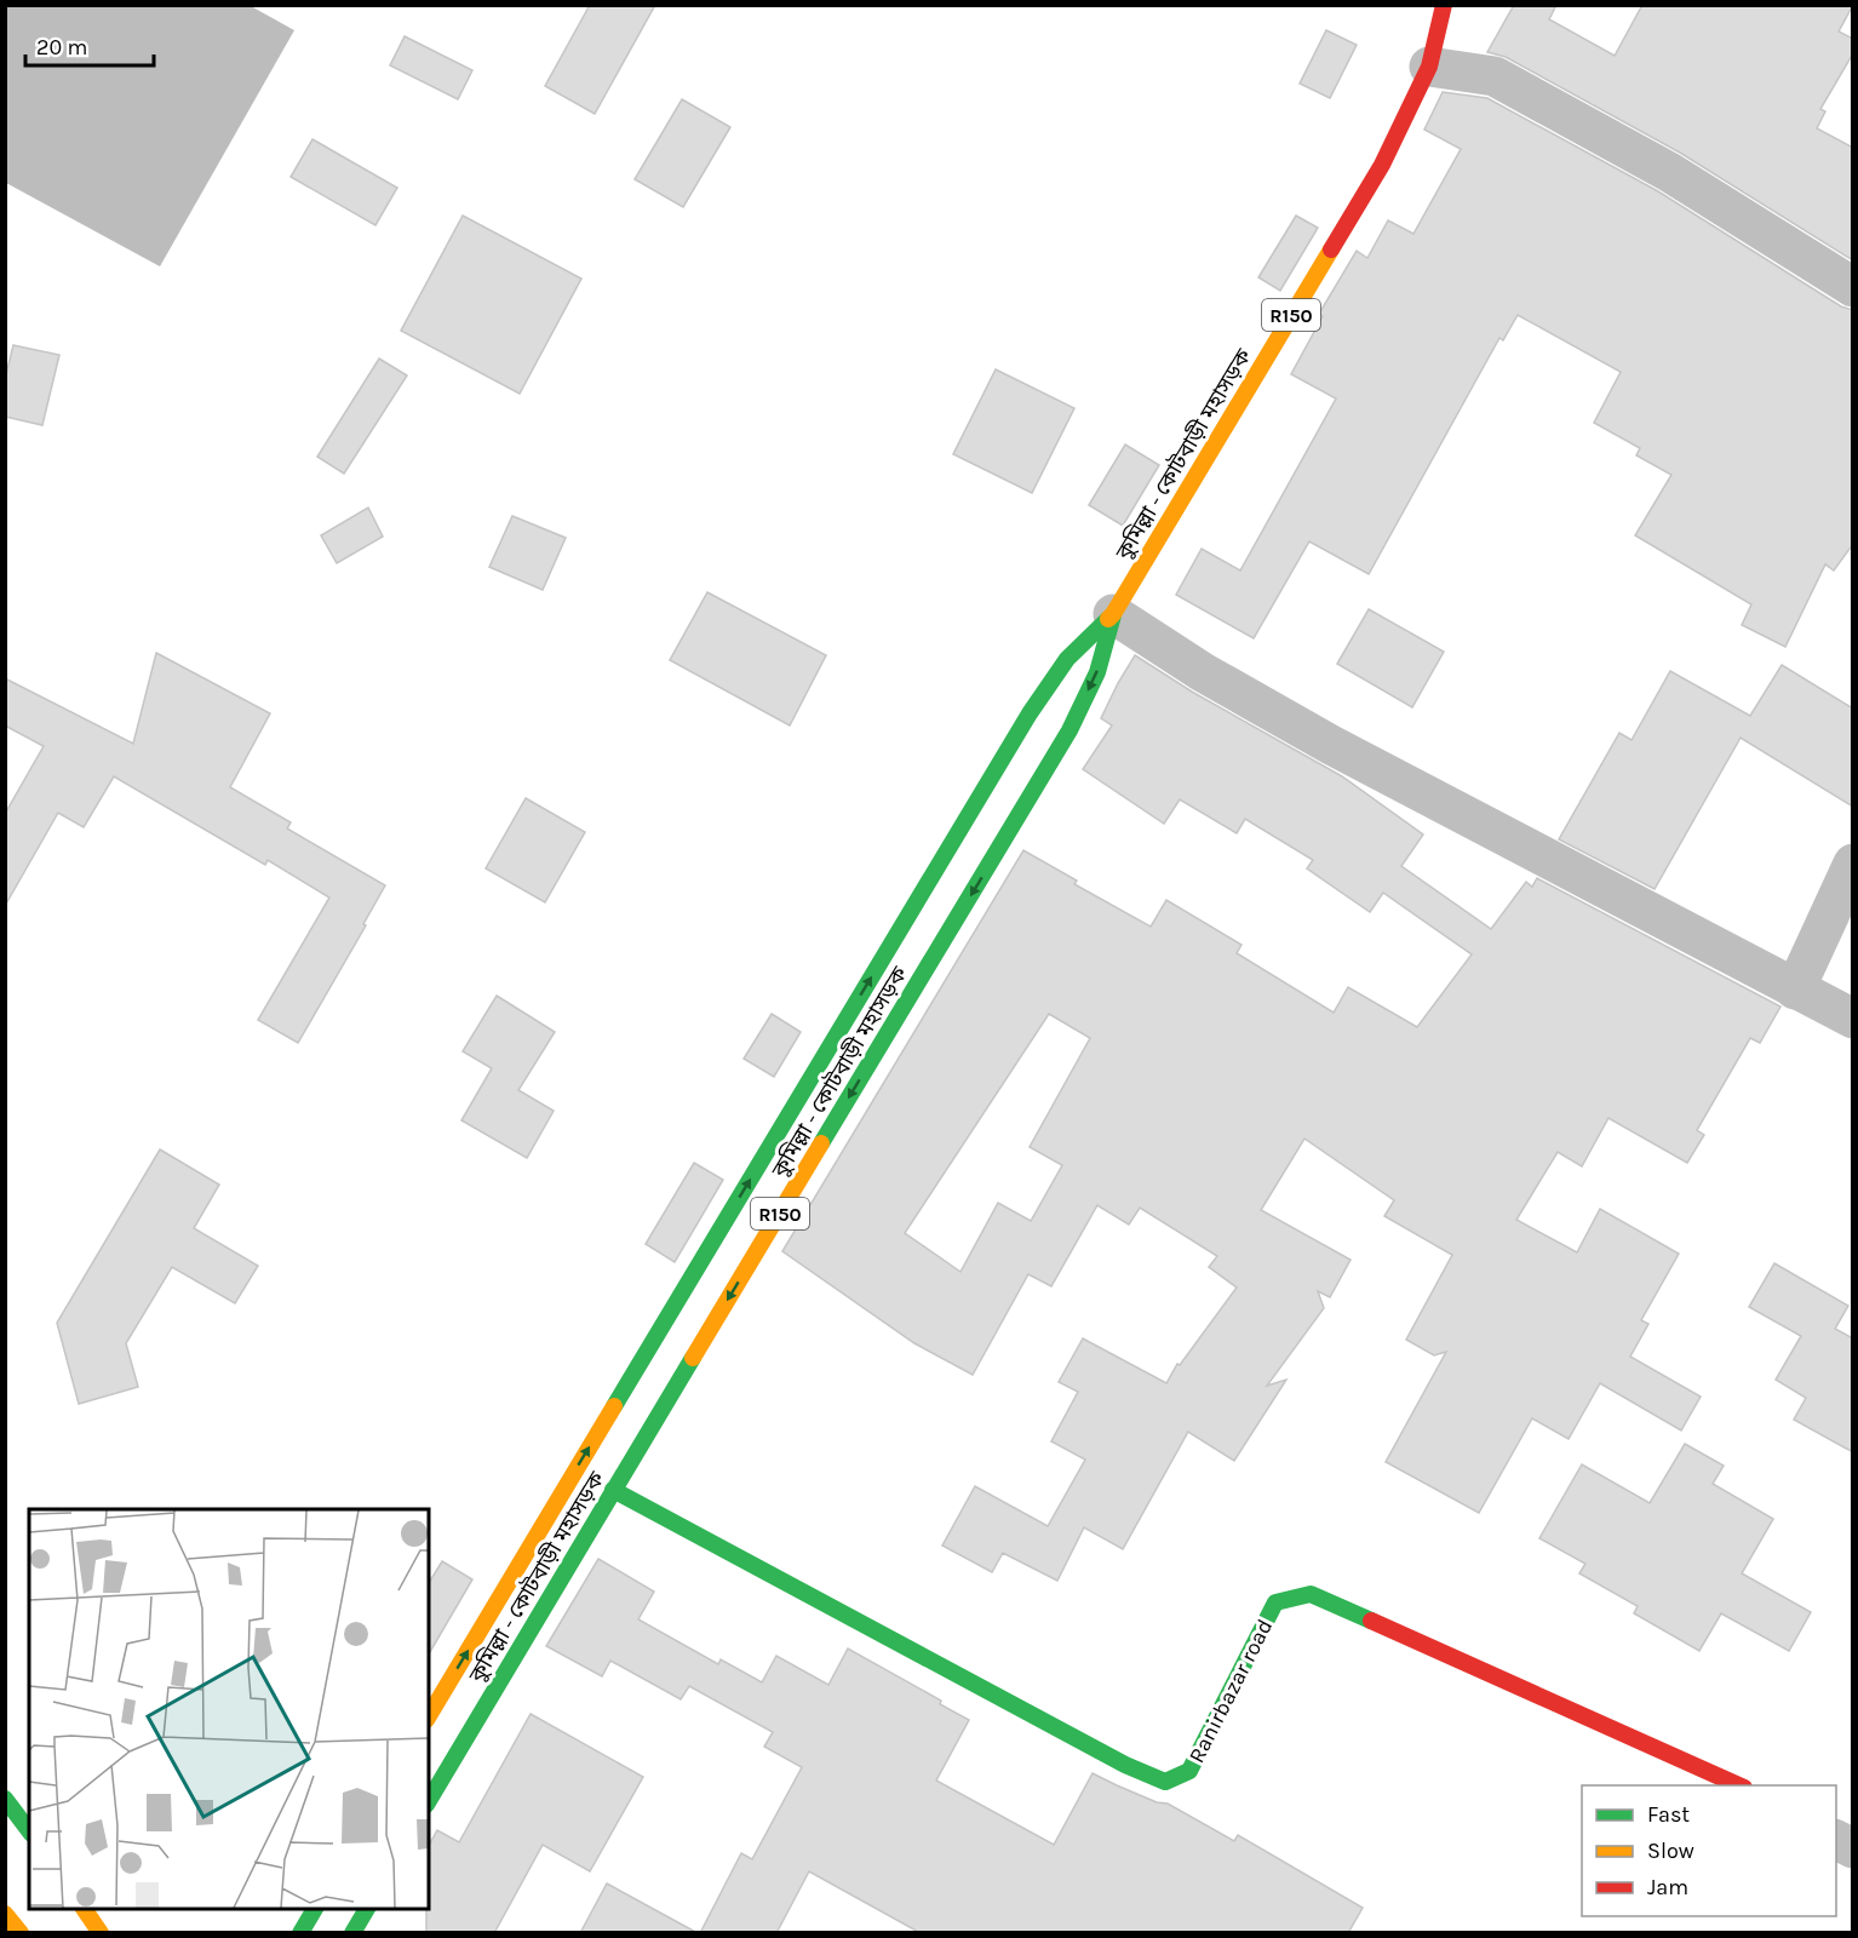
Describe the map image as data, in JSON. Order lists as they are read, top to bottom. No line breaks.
{"streets":{"main road":["R150","কুমিল্লা - কোটবাড়ী মহাসড়ক","Ranirbazar road"]},"crossings":[["কুমিল্লা - কোটবাড়ী মহাসড়ক","Ranirbazar road"]],"legend":["Fast","Slow","Jam"],"scale_bar":"20 m"}
